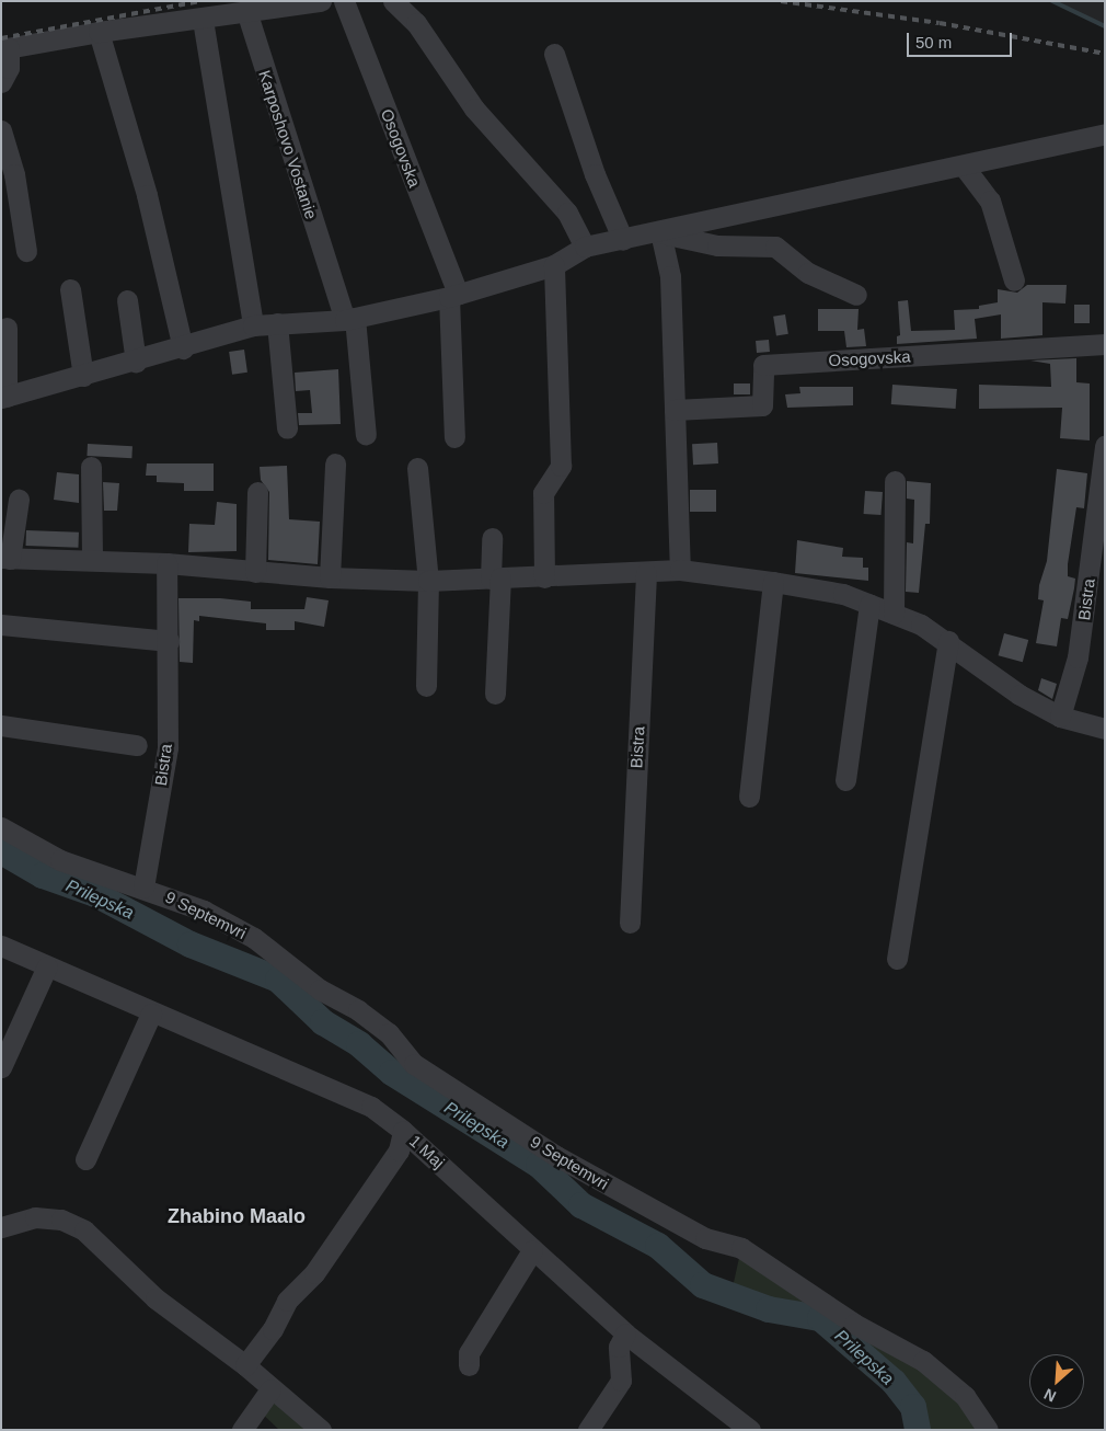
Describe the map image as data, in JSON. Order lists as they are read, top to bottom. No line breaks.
{"streets":{"street":["Karposhovo Vostanie","Osogovska","Bistra","9 Septemvri","1 Maj"]},"crossings":[["Bistra","9 Septemvri"]],"districts":["Zhabino Maalo"],"water":["Prilepska"],"scale_bar":"50 m","north":"bottom left"}
